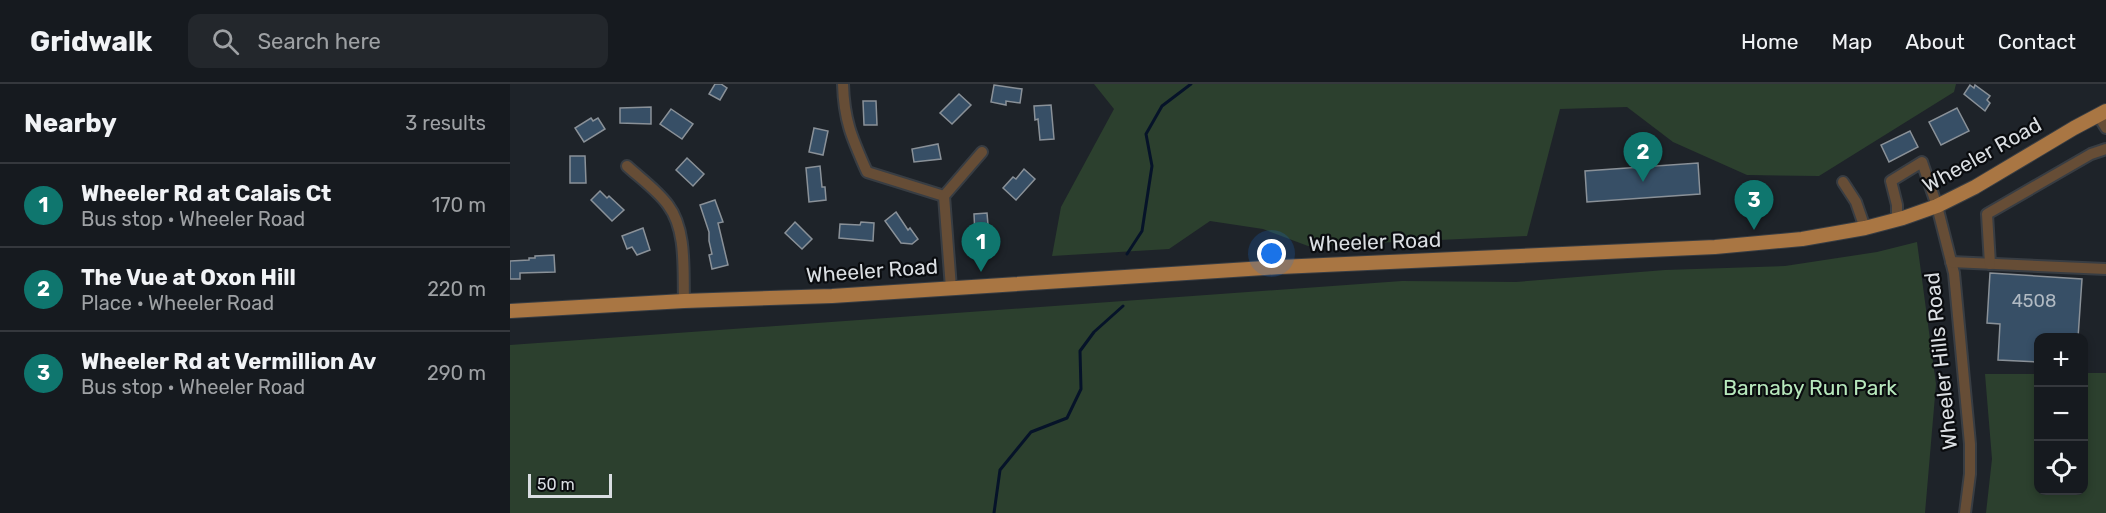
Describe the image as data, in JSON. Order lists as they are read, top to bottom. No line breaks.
{"streets":{"main road":["Wheeler Road"],"street":["Wheeler Hills Road"]},"crossings":[["Wheeler Road","Wheeler Hills Road"]],"parks":["Barnaby Run Park"],"house_numbers":["4508"],"scale_bar":"50 m","page":{"header":"Gridwalk","search":"Search here","nav":["Home","Map","About","Contact"],"heading":["Nearby","3 results"],"pins":["2","3","1"],"list":[{"mark":"1","name":"Wheeler Rd at Calais Ct","note":"Bus stop · Wheeler Road","value":"170 m"},{"mark":"2","name":"The Vue at Oxon Hill","note":"Place · Wheeler Road","value":"220 m"},{"mark":"3","name":"Wheeler Rd at Vermillion Av","note":"Bus stop · Wheeler Road","value":"290 m"}],"map_buttons":["+","−"],"scale":"50 m"}}
